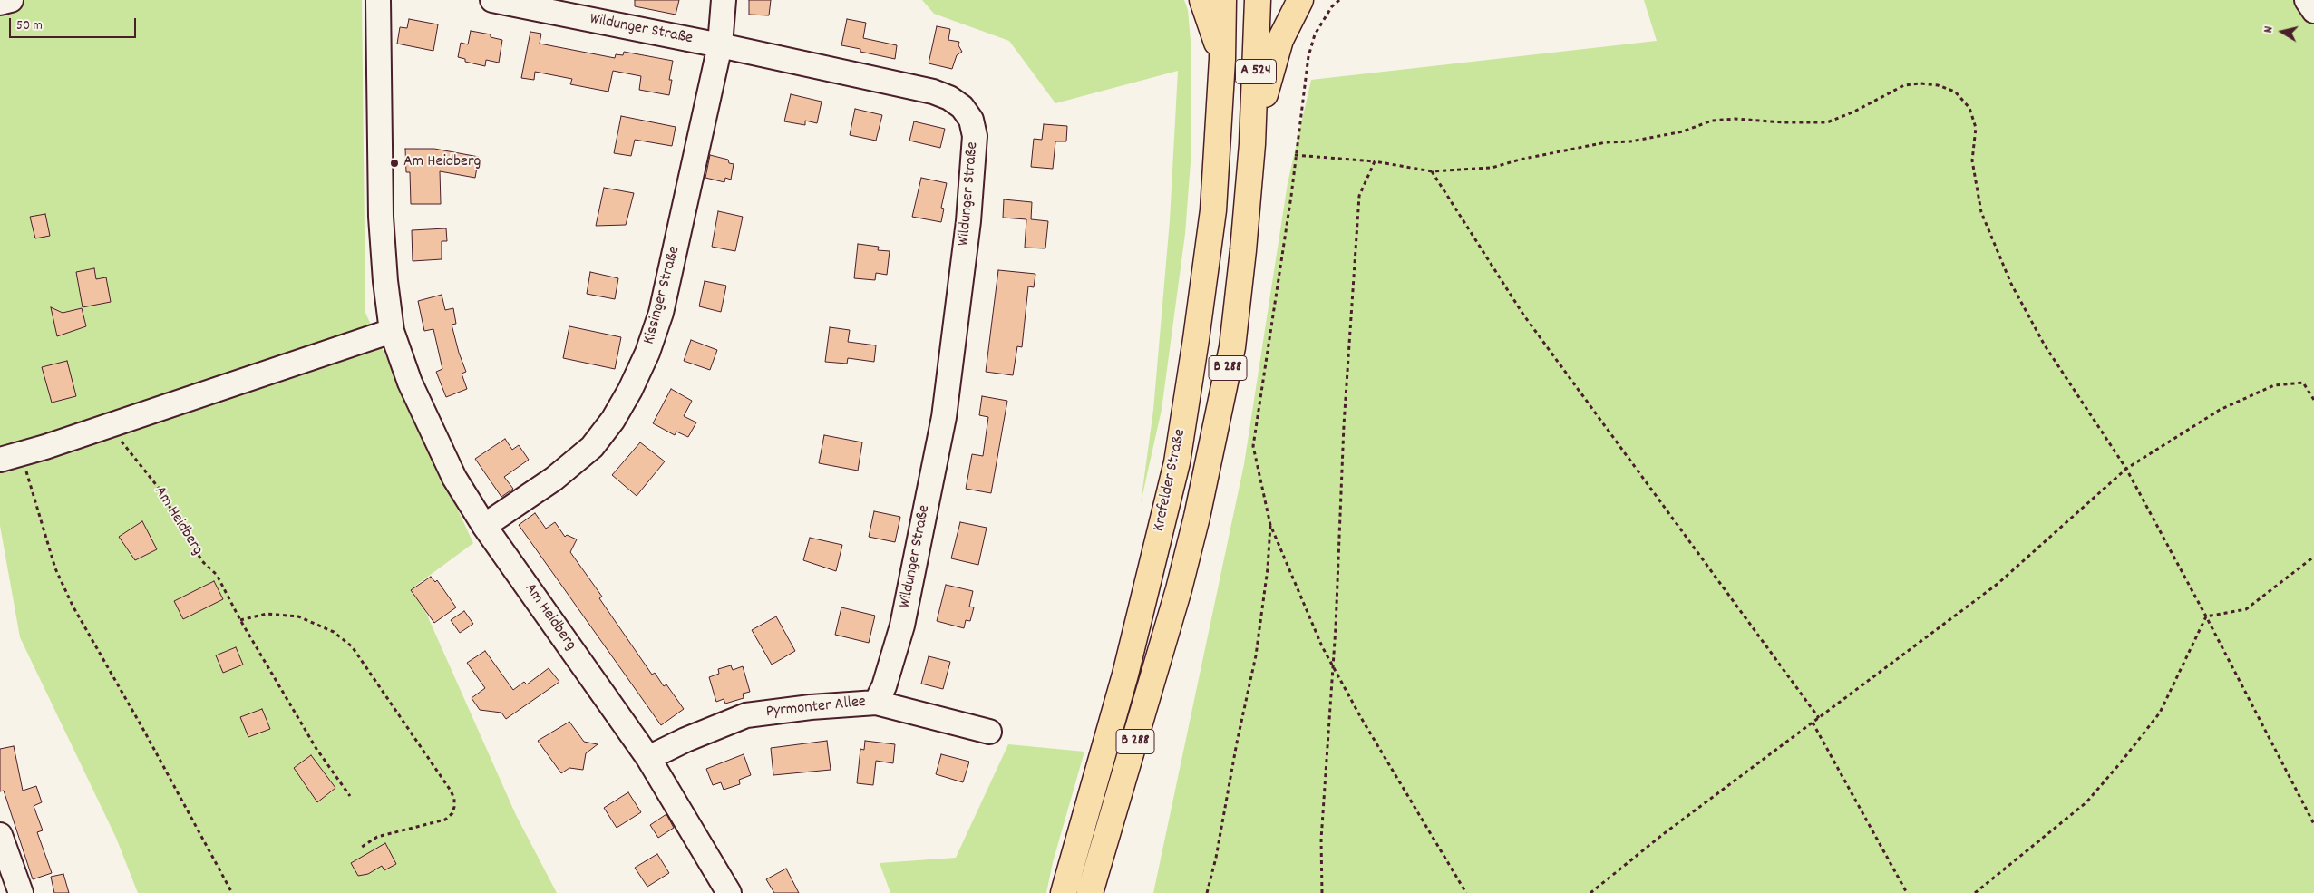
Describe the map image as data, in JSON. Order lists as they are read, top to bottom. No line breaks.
{"streets":{"highway":["A 524","B 288","Krefelder Straße"],"street":["Wildunger Straße","Kissinger Straße","Am Heidberg","Pyrmonter Allee"]},"crossings":[["Wildunger Straße","Kissinger Straße"],["Wildunger Straße","Pyrmonter Allee"],["A 524","Krefelder Straße"],["Kissinger Straße","Am Heidberg"],["Am Heidberg","Pyrmonter Allee"]],"places":["Am Heidberg"],"scale_bar":"50 m","north":"left"}
